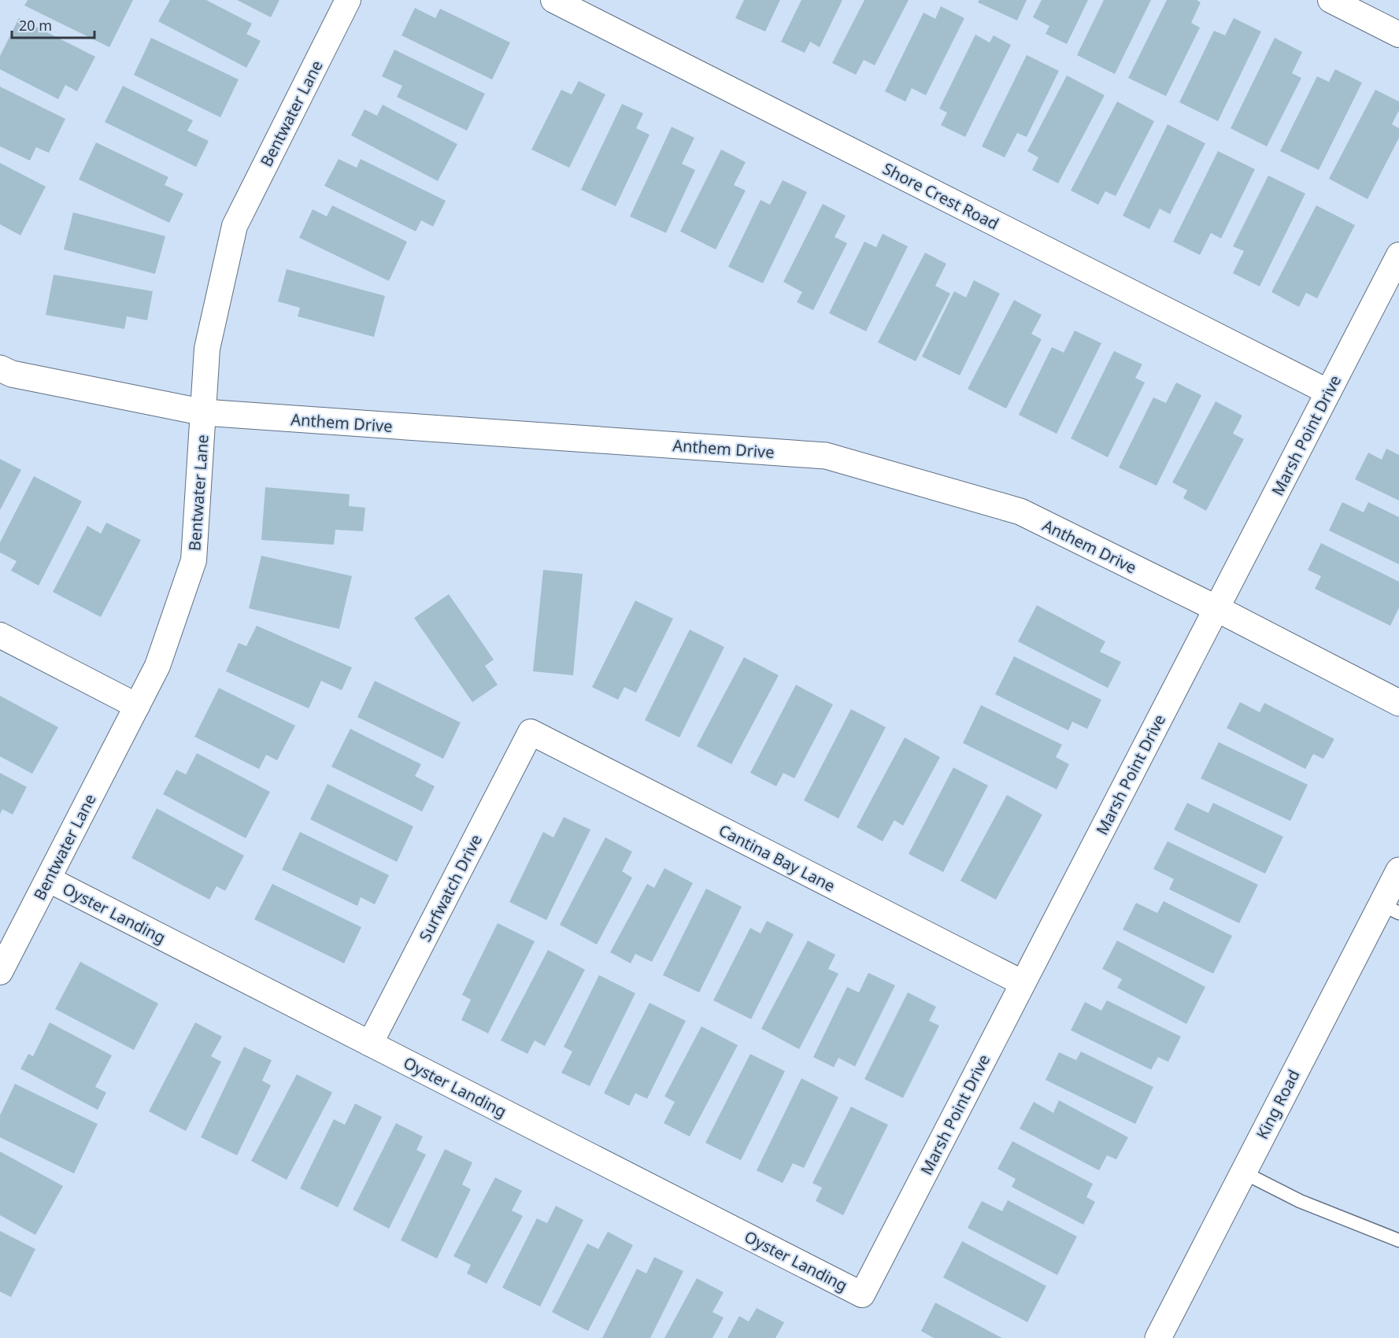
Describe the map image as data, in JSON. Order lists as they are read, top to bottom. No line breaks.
{"streets":{"street":["Bentwater Lane","Shore Crest Road","Anthem Drive","Marsh Point Drive","Cantina Bay Lane","Surfwatch Drive","Oyster Landing","King Road"]},"crossings":[["Bentwater Lane","Anthem Drive"],["Bentwater Lane","Oyster Landing"],["Shore Crest Road","Marsh Point Drive"],["Anthem Drive","Marsh Point Drive"],["Marsh Point Drive","Cantina Bay Lane"],["Marsh Point Drive","Oyster Landing"],["Cantina Bay Lane","Surfwatch Drive"],["Surfwatch Drive","Oyster Landing"]],"scale_bar":"20 m"}
